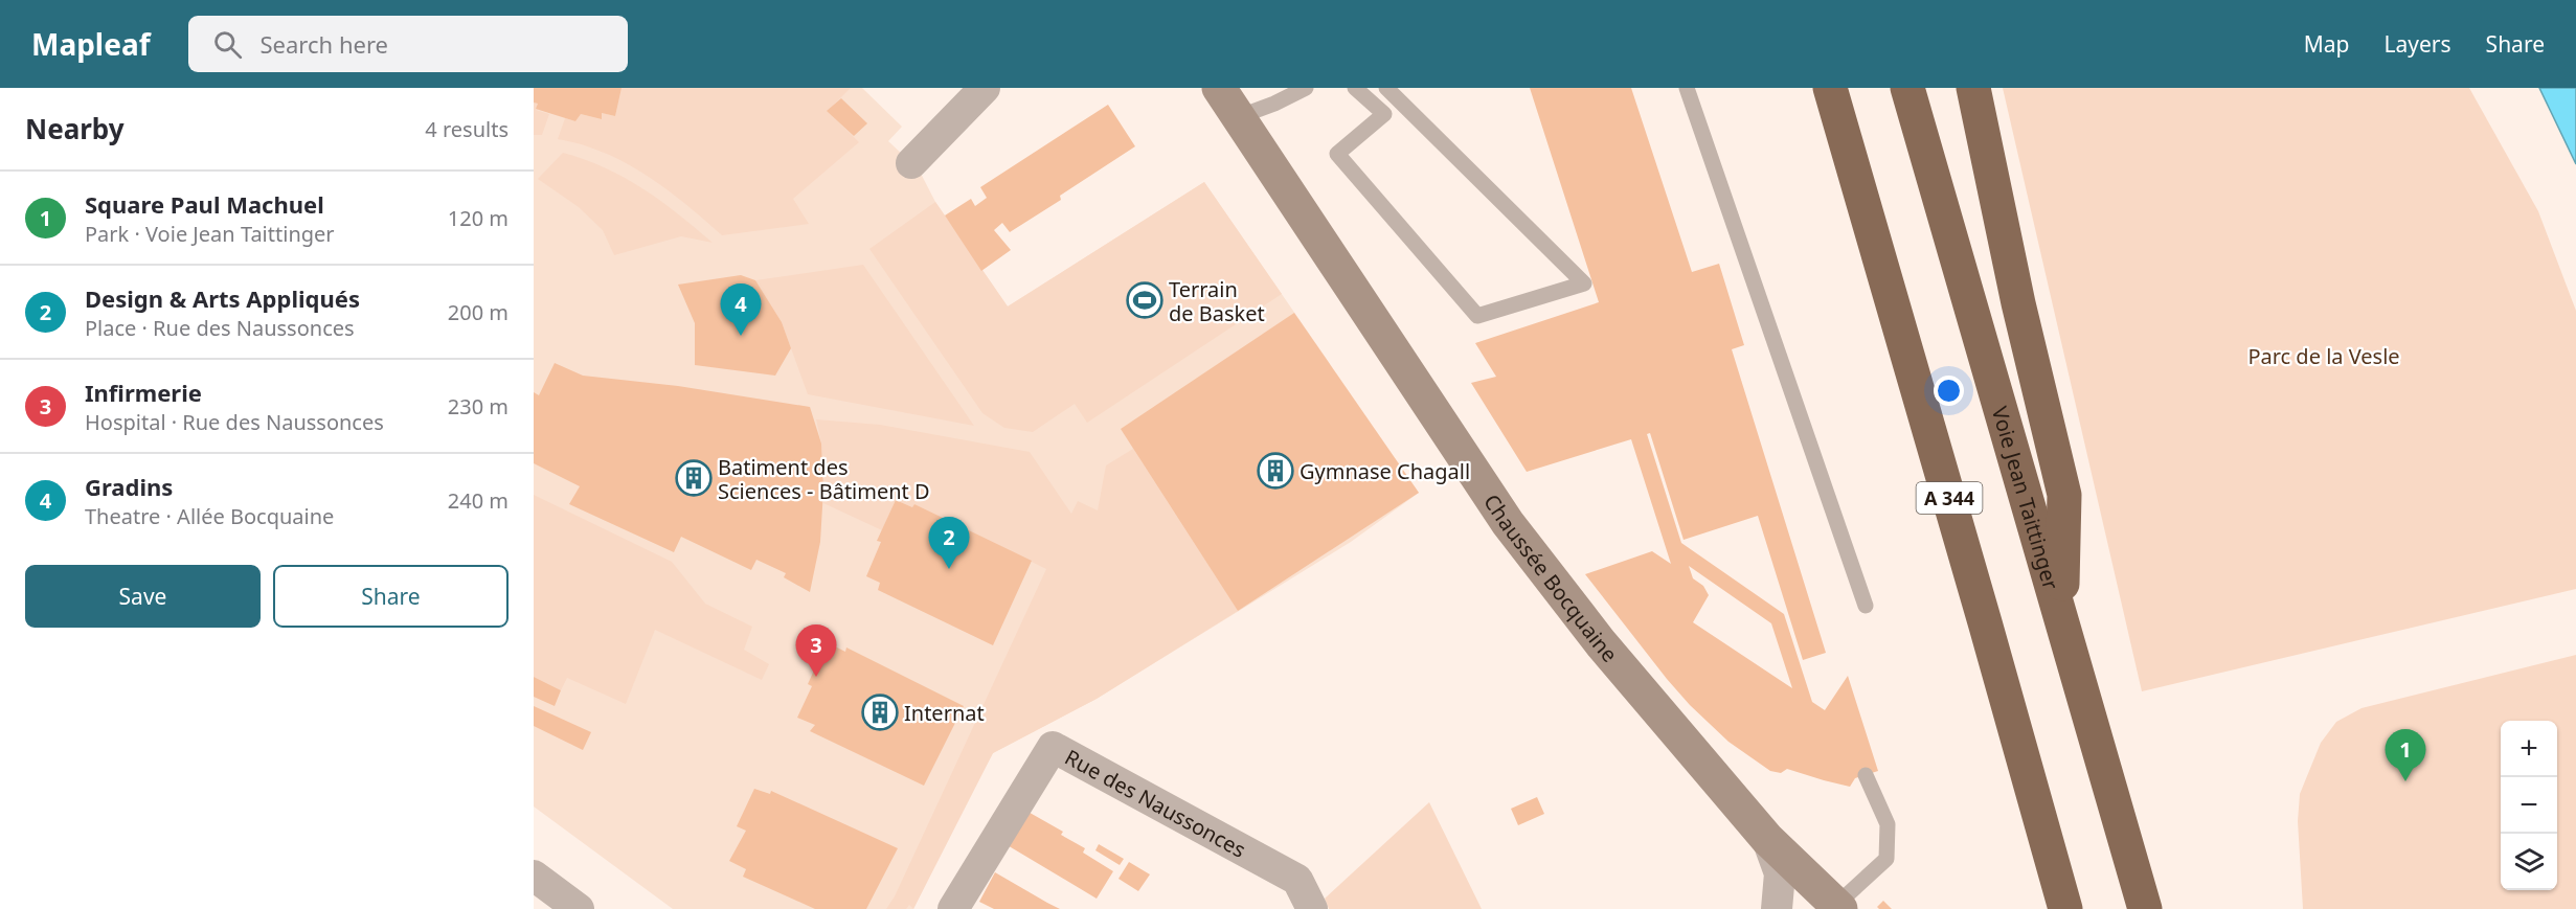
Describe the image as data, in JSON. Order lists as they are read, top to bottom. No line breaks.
{"streets":{"highway":["A 344","Voie Jean Taittinger"],"main road":["Chaussée Bocquaine"],"street":["Rue des Naussonces"]},"parks":["Parc de la Vesle"],"places":{"sports":["Terrain de Basket"],"building":["Gymnase Chagall","Batiment des Sciences - Bâtiment D","Internat"]},"page":{"header":"Mapleaf","search":"Search here","nav":["Map","Layers","Share"],"heading":["Nearby","4 results"],"list":[{"mark":"1","name":"Square Paul Machuel","note":"Park · Voie Jean Taittinger","value":"120 m"},{"mark":"2","name":"Design & Arts Appliqués","note":"Place · Rue des Naussonces","value":"200 m"},{"mark":"3","name":"Infirmerie","note":"Hospital · Rue des Naussonces","value":"230 m"},{"mark":"4","name":"Gradins","note":"Theatre · Allée Bocquaine","value":"240 m"}],"pins":["4","2","3","1"],"buttons":["Save","Share"],"map_buttons":["+","−"]}}
